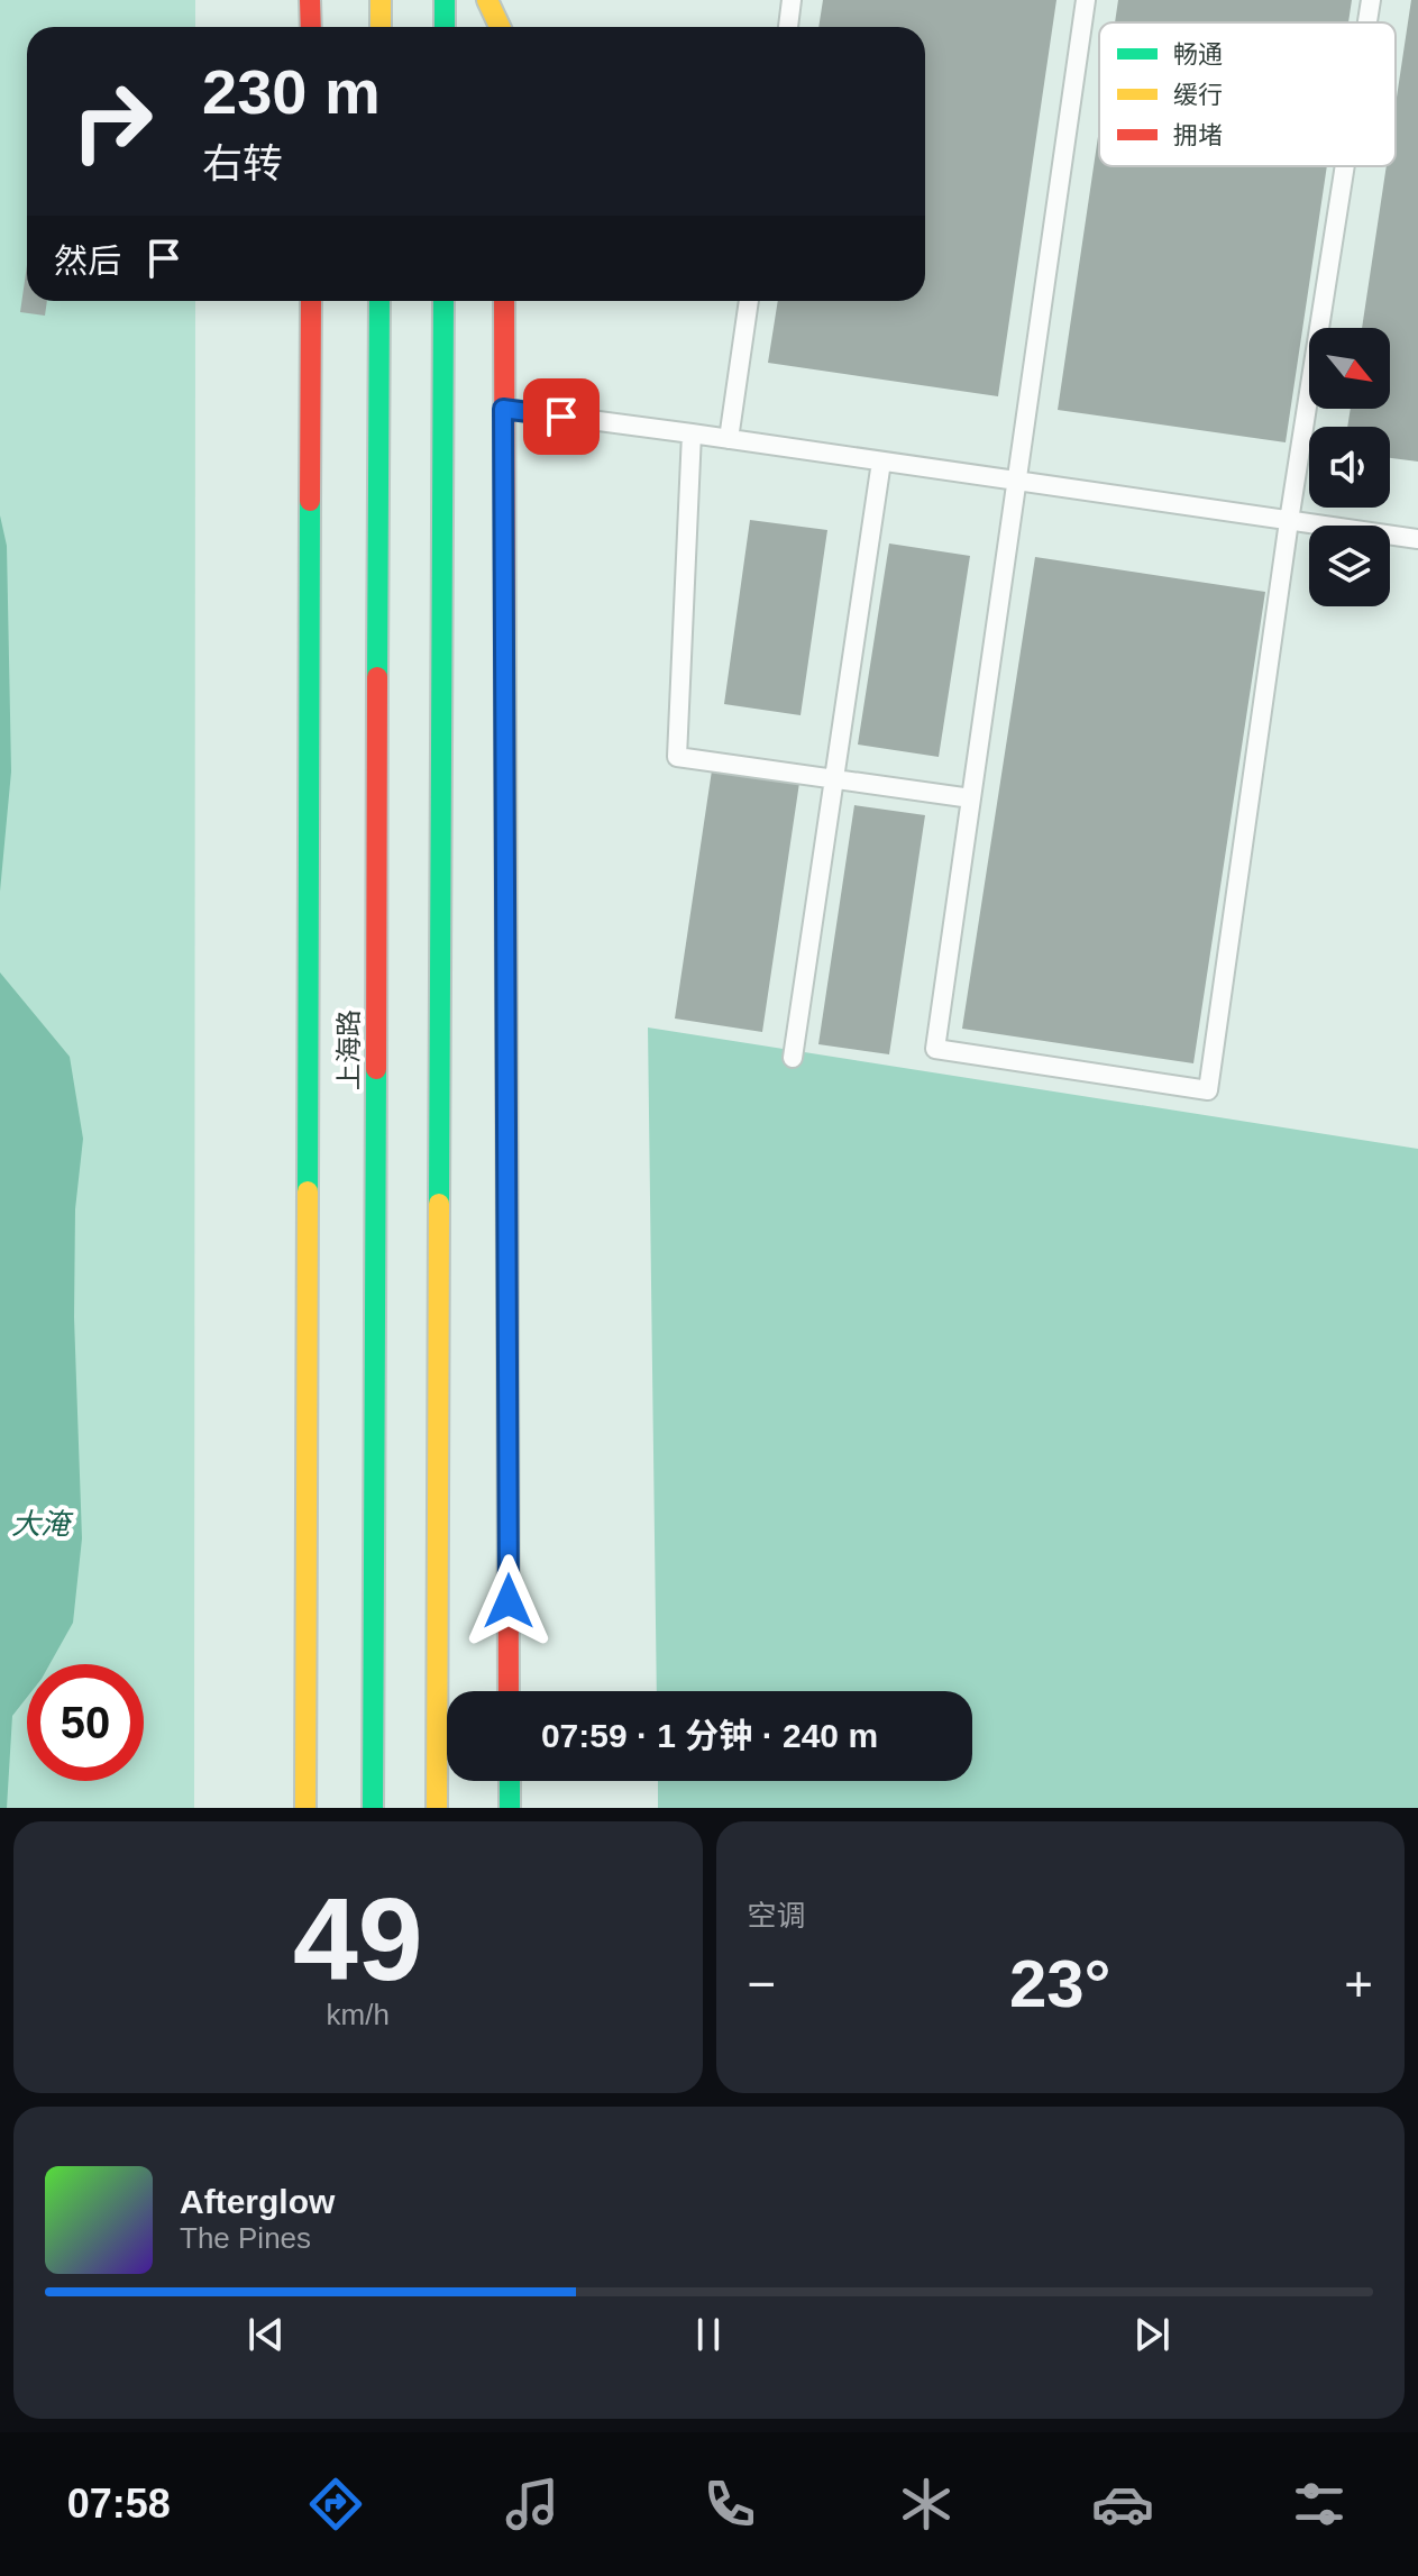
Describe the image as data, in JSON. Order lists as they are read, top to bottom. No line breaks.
{"streets":{"main road":["上海路"]},"water":["大淹"],"legend":["畅通","缓行","拥堵"],"north":"bottom right","page":{"turn":["230 m","右转"],"then":"然后","limit":"50","trip":"07:59 · 1 分钟 · 240 m","tile":[["49","km/h"],"空调"],"heat":["−","23°","+"],"song":["Afterglow","The Pines"],"tabs":"07:58"}}
